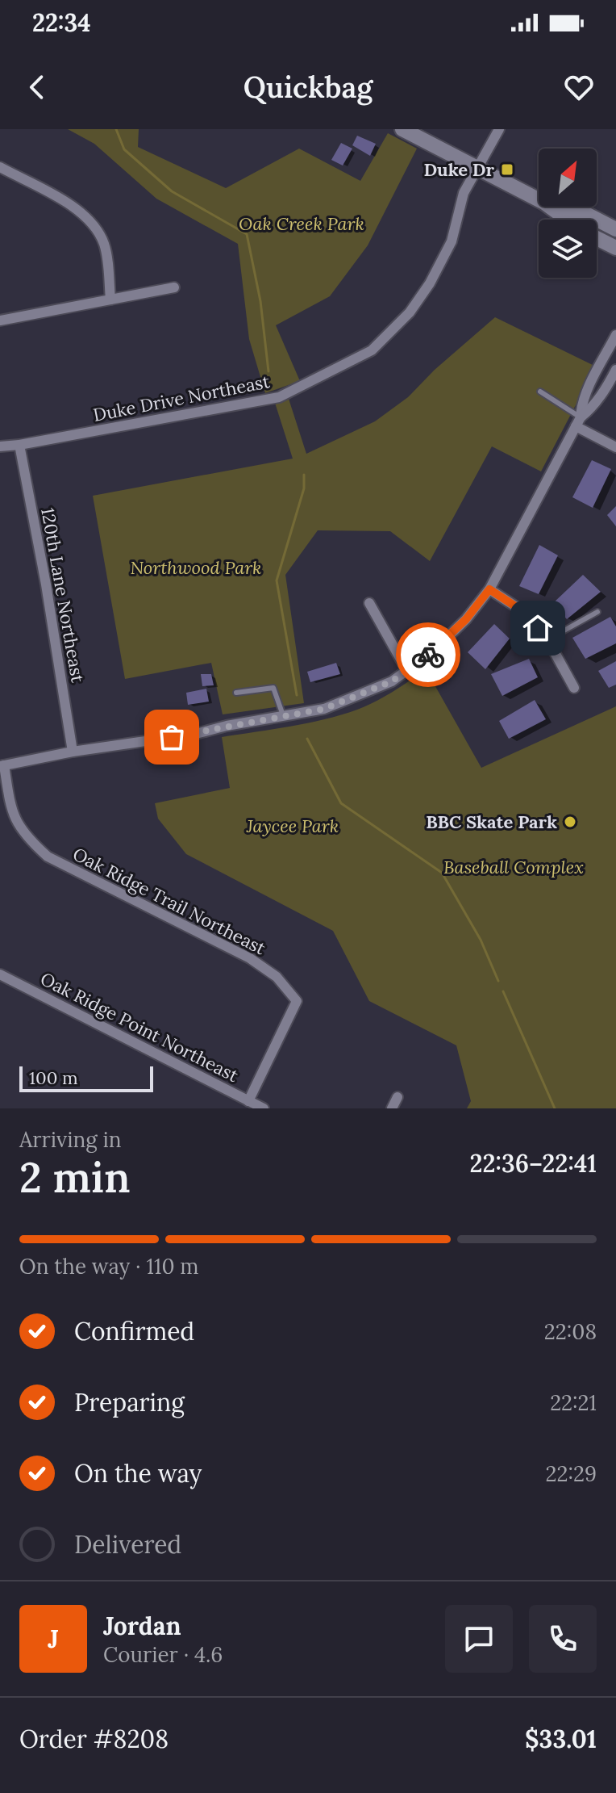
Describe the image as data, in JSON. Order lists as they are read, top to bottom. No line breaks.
{"streets":{"street":["Duke Drive Northeast","120th Lane Northeast","Oak Ridge Trail Northeast","Oak Ridge Point Northeast"]},"crossings":[["Duke Drive Northeast","120th Lane Northeast"],["Oak Ridge Trail Northeast","Oak Ridge Point Northeast"]],"parks":["Oak Creek Park","Northwood Park","Jaycee Park","Baseball Complex"],"places":{"transit":["Duke Dr"],"other":["BBC Skate Park"]},"scale_bar":"100 m","north":"top right","page":{"status":"22:34","header":"Quickbag","scale":"100 m","heading":["2 min","Arriving in","22:36–22:41"],"panel":["Jordan","Courier · 4.6","Order #8208","$33.01"],"bar":"On the way · 110 m","list":[["Confirmed","22:08"],["Preparing","22:21"],["On the way","22:29"],"Delivered"],"round":"J"}}
